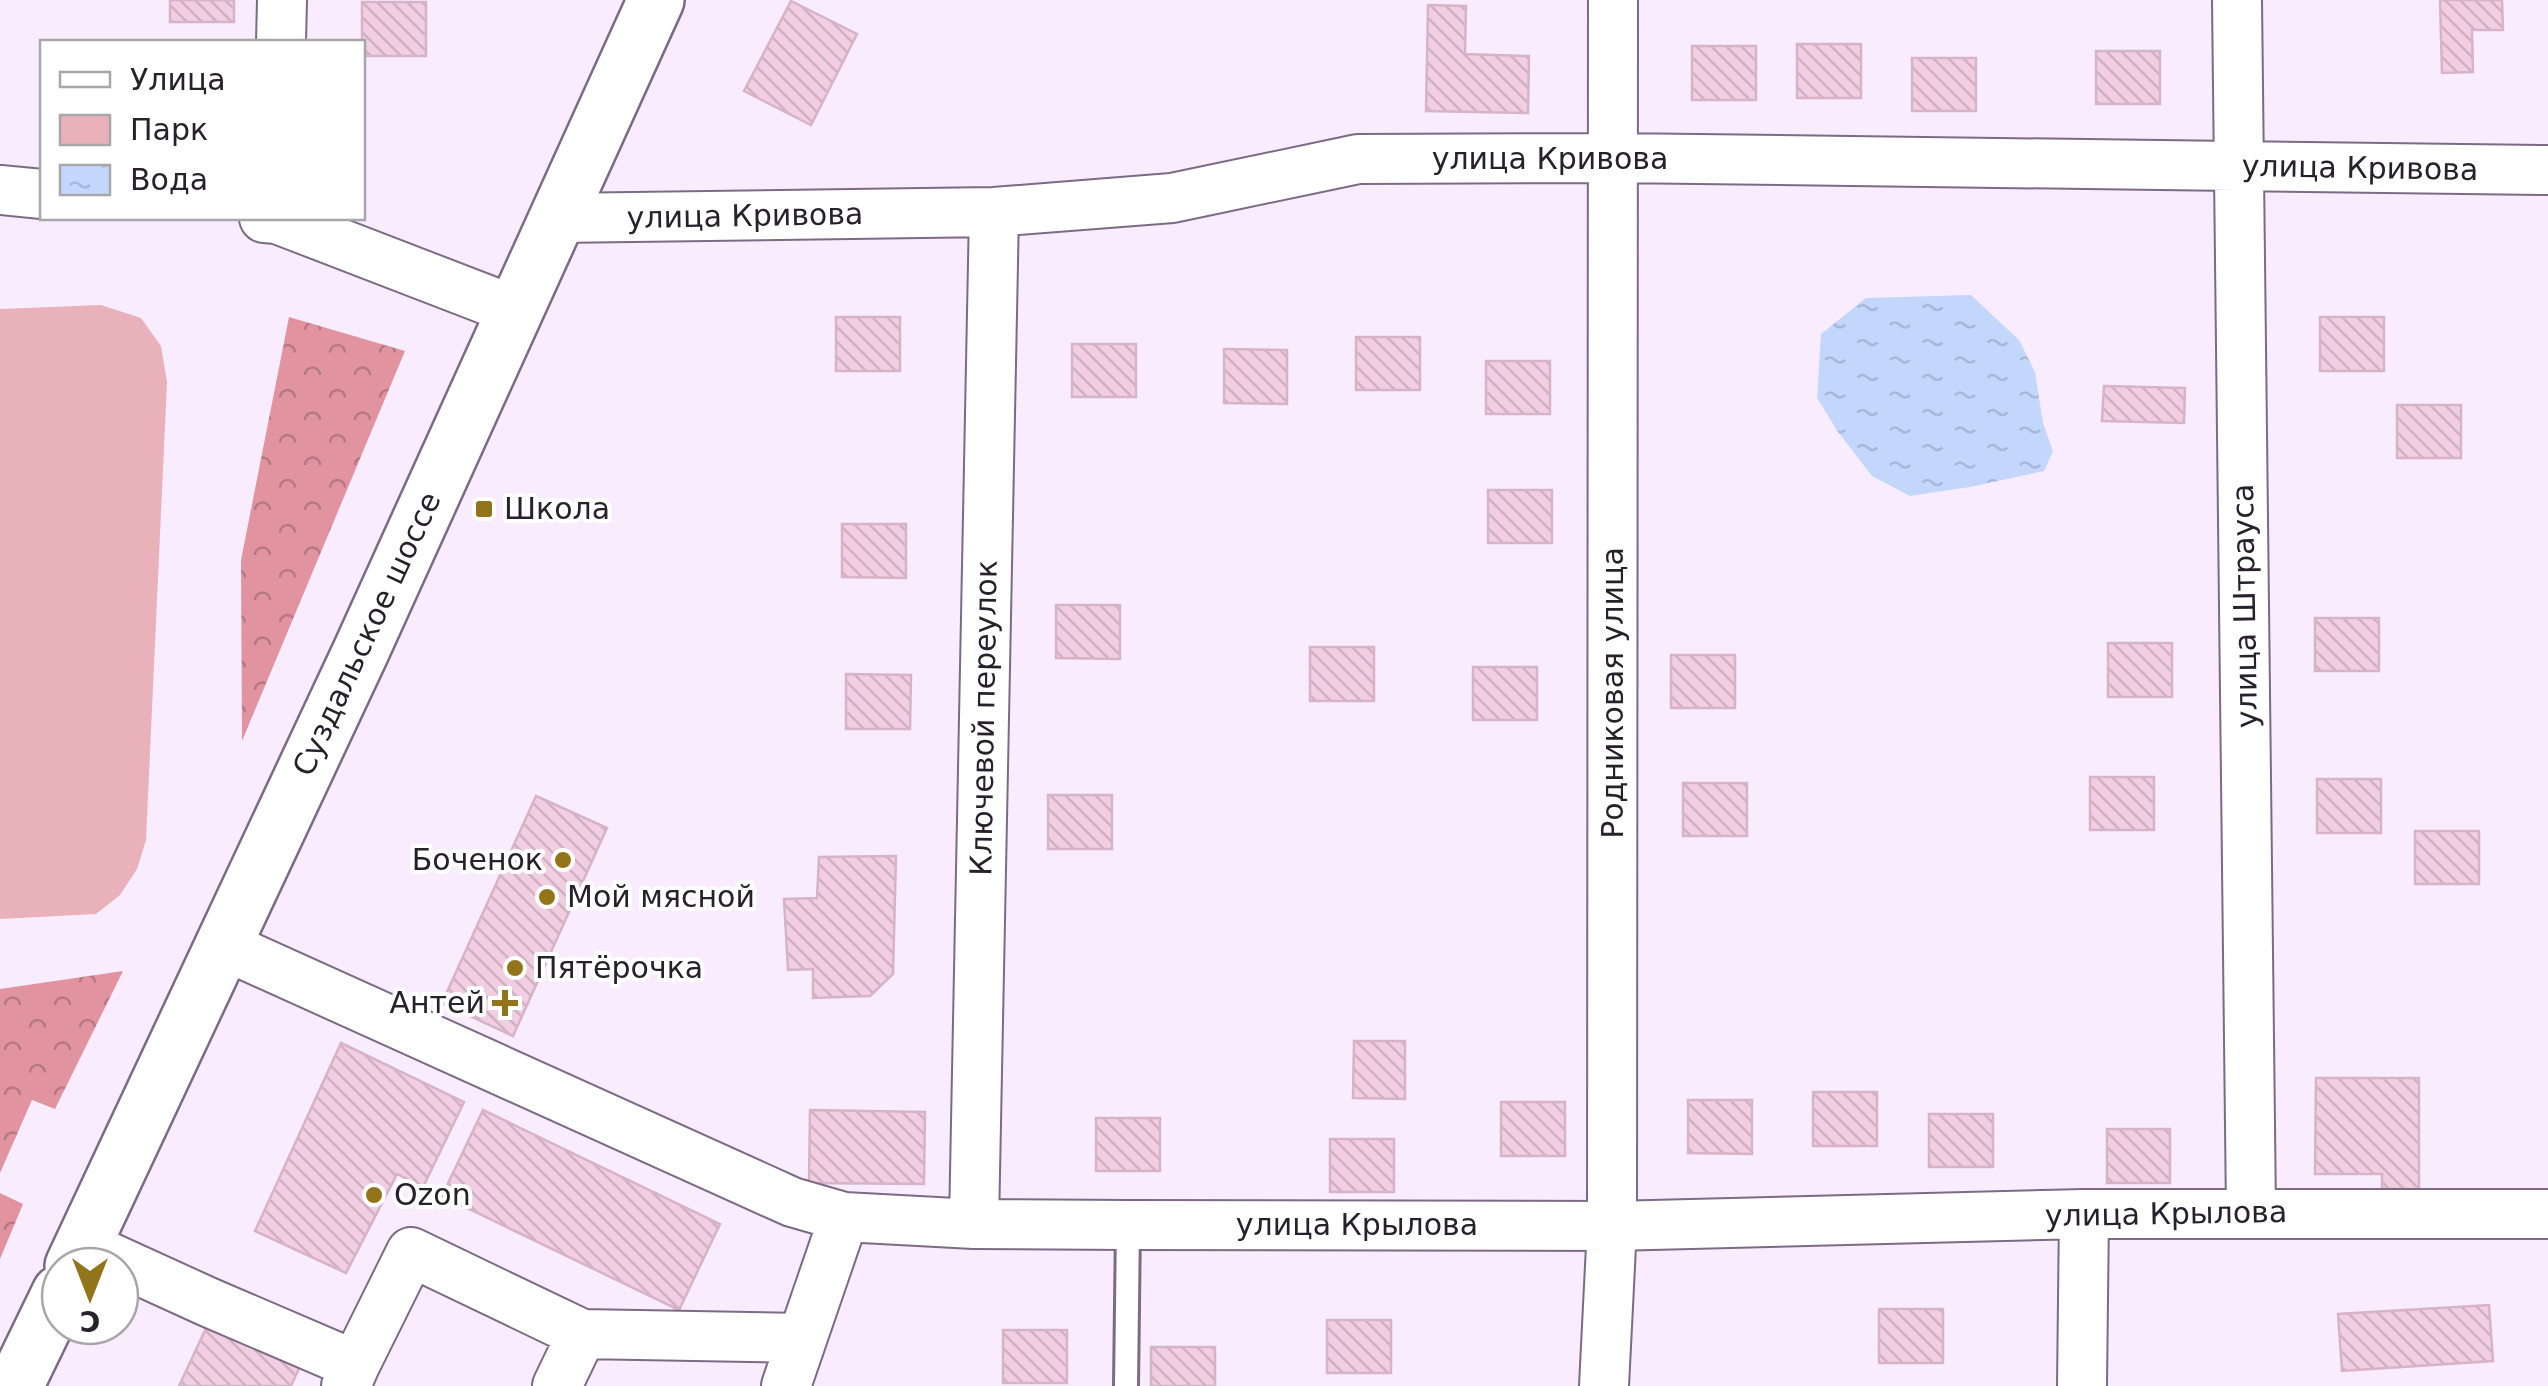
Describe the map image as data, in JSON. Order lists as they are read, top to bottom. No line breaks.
{"streets":{"main road":["Суздальское шоссе"],"street":["улица Кривова","улица Штрауса","Родниковая улица","Ключевой переулок","улица Крылова"]},"crossings":[["улица Кривова","улица Штрауса"],["улица Кривова","Суздальское шоссе"],["улица Кривова","Родниковая улица"],["улица Кривова","Ключевой переулок"],["улица Штрауса","улица Крылова"],["Суздальское шоссе","улица Крылова"],["Родниковая улица","улица Крылова"],["Ключевой переулок","улица Крылова"]],"places":{"transit":["Школа"],"other":["Боченок","Мой мясной","Пятёрочка","Ozon"],"health":["Антей"]},"legend":["Улица","Парк","Вода"],"north":"bottom"}
